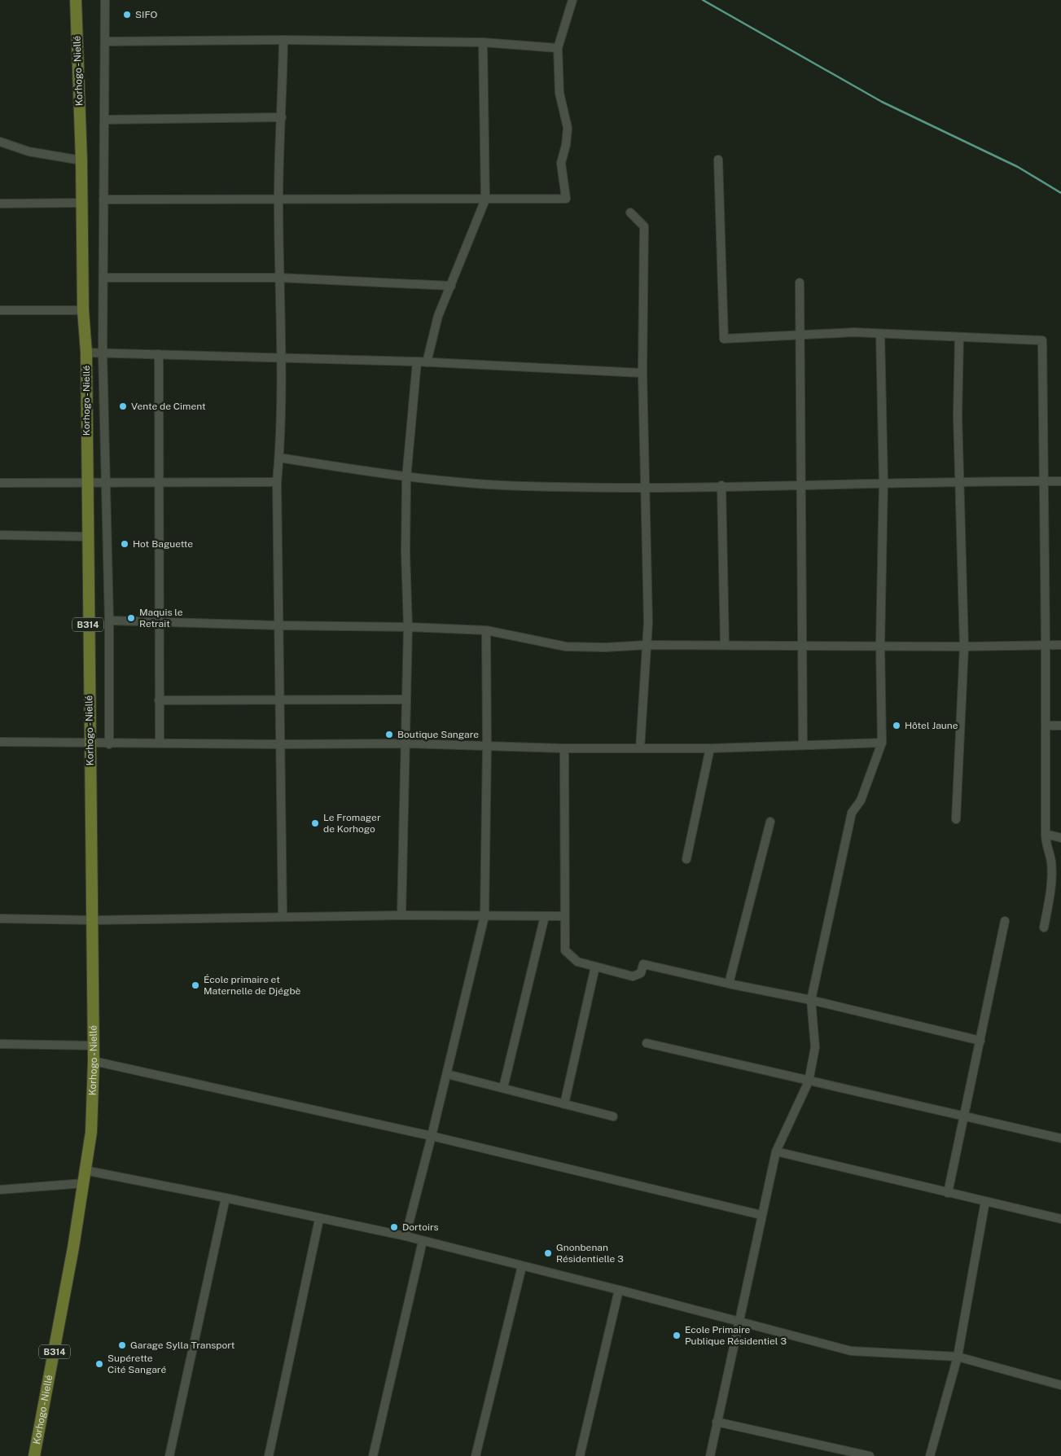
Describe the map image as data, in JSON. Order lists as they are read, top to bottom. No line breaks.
{"streets":{"main road":["Korhogo - Niellé","B314"]},"places":["SIFO","Vente de Ciment","Hot Baguette","Maquis le Retrait","Hôtel Jaune","Boutique Sangare","Le Fromager de Korhogo","École primaire et Maternelle de Djégbè","Dortoirs","Gnonbenan Résidentielle 3","Ecole Primaire Publique Résidentiel 3","Garage Sylla Transport","Supérette Cité Sangaré"]}
